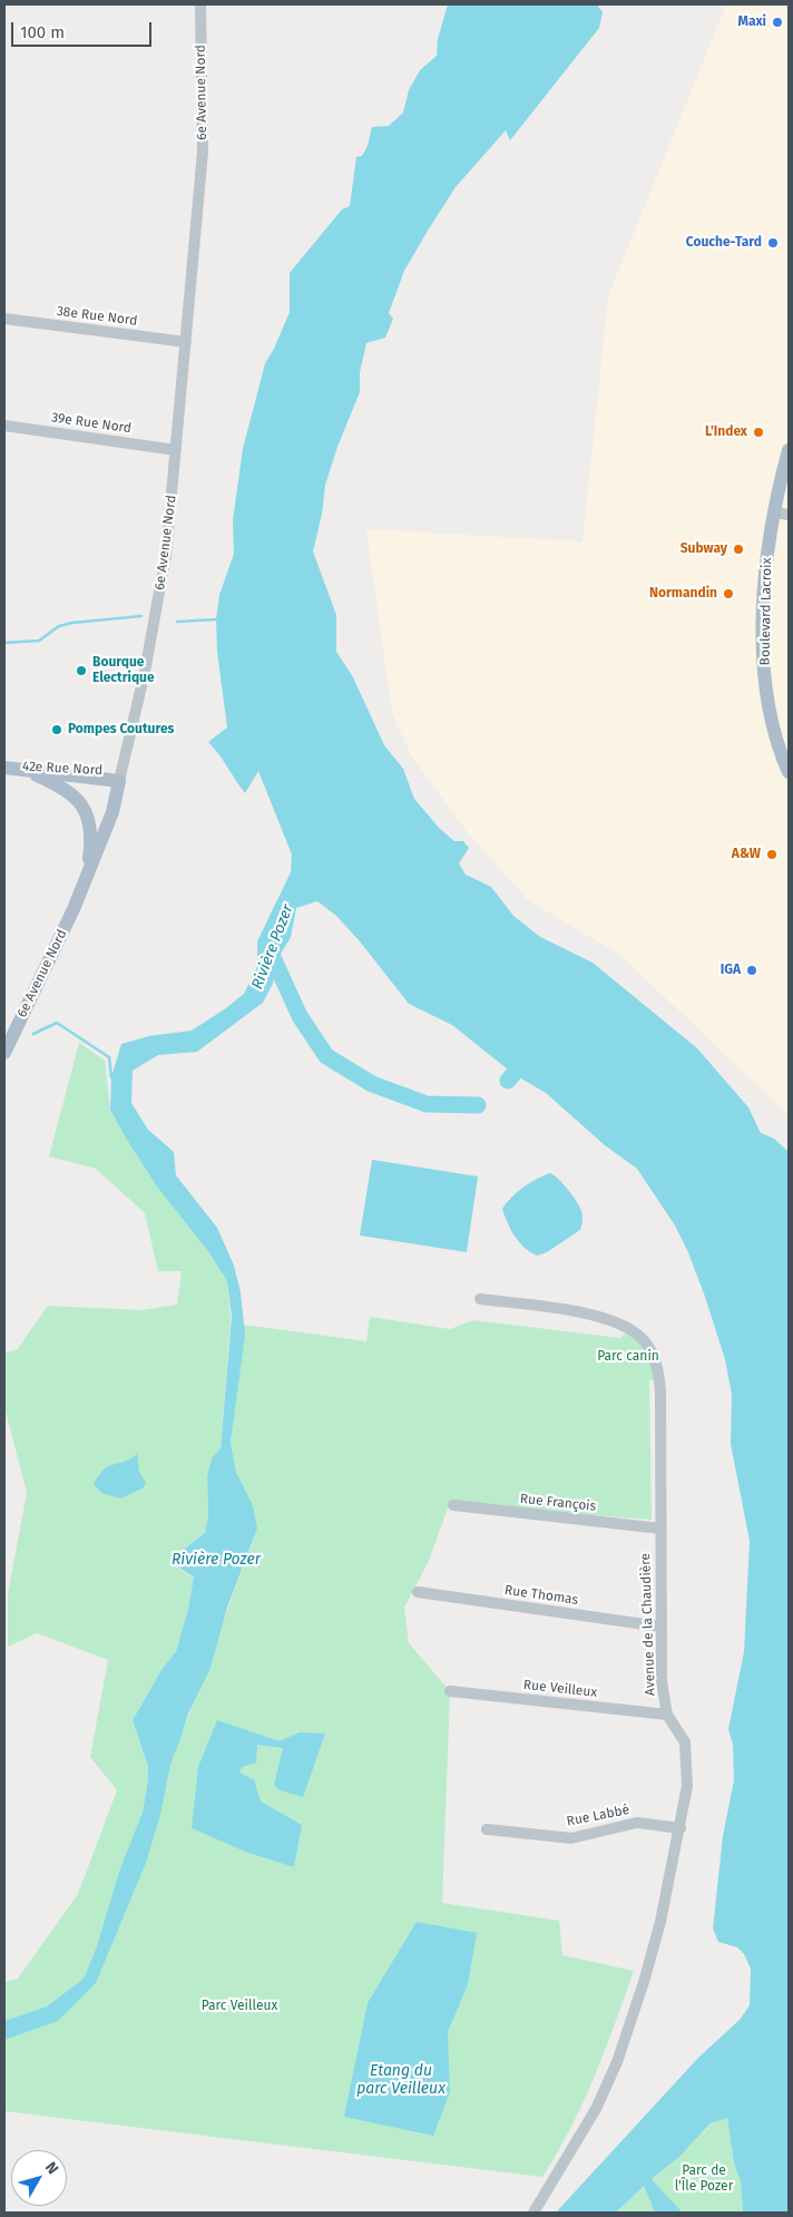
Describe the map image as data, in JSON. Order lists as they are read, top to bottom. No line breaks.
{"streets":{"main road":["6e Avenue Nord","Boulevard Lacroix","42e Rue Nord"],"street":["38e Rue Nord","39e Rue Nord","Rue François","Rue Thomas","Avenue de la Chaudière","Rue Veilleux","Rue Labbé"]},"crossings":[["6e Avenue Nord","38e Rue Nord"],["6e Avenue Nord","39e Rue Nord"],["6e Avenue Nord","42e Rue Nord"],["Rue François","Avenue de la Chaudière"],["Rue Thomas","Avenue de la Chaudière"],["Avenue de la Chaudière","Rue Veilleux"],["Avenue de la Chaudière","Rue Labbé"]],"water":["Rivière Pozer","Etang du parc Veilleux"],"parks":["Parc canin","Parc Veilleux","Parc de l'Île Pozer"],"places":["Maxi","Couche-Tard","L'Index","Subway","Normandin","Bourque Electrique","Pompes Coutures","A&W","IGA"],"scale_bar":"100 m","north":"top right"}
